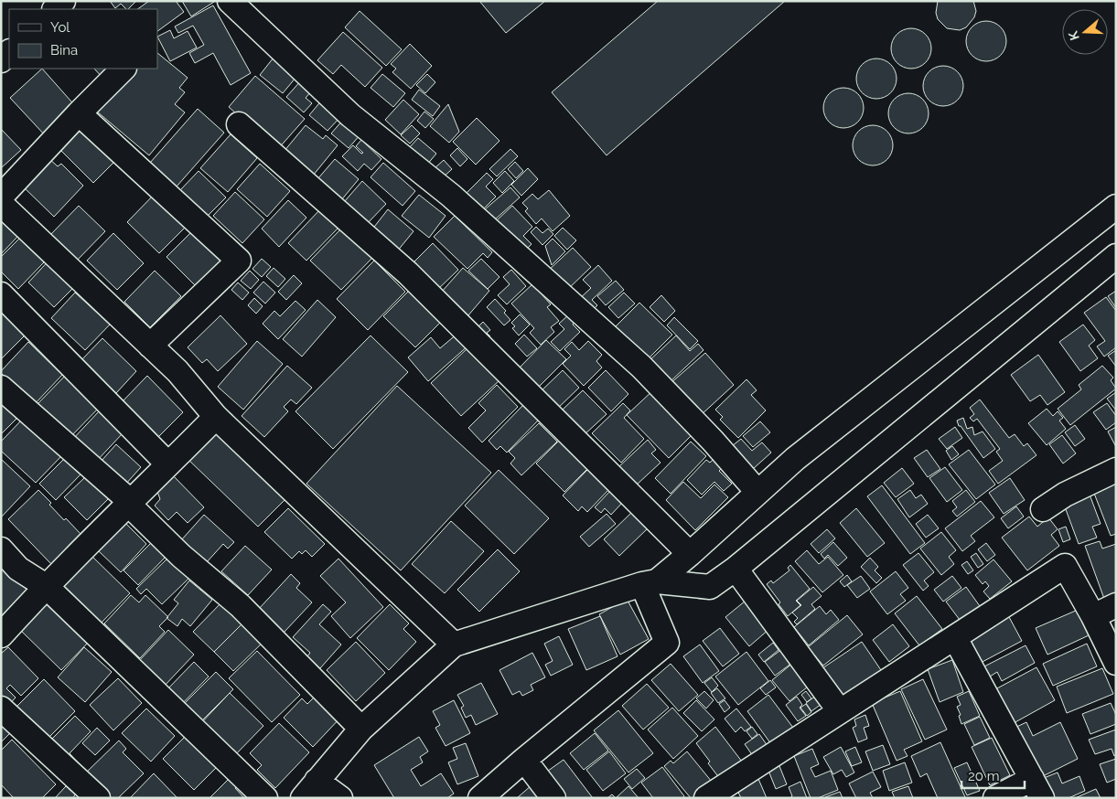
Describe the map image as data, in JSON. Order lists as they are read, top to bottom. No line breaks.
{"legend":["Yol","Bina"],"scale_bar":"20 m","north":"left"}
